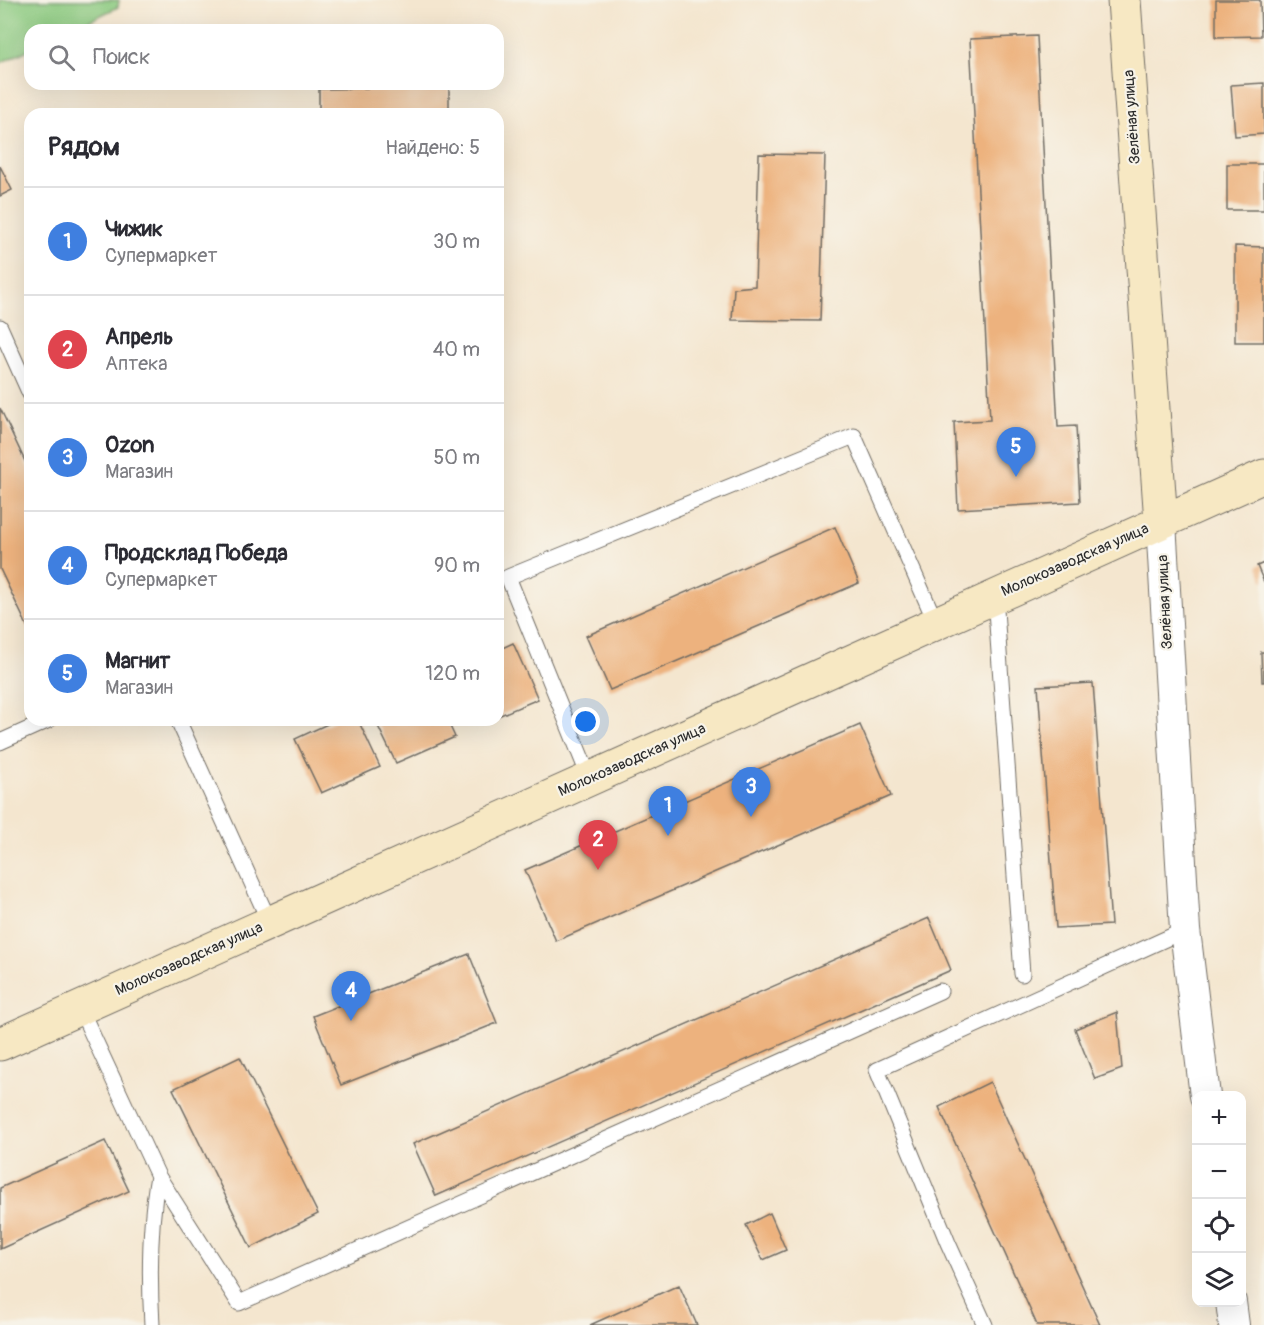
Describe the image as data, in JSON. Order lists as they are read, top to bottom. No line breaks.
{"streets":{"street":["Зелёная улица","Молокозаводская улица"]},"crossings":[["Зелёная улица","Молокозаводская улица"]],"page":{"search":"Поиск","heading":["Рядом","Найдено: 5"],"list":[{"mark":"1","name":"Чижик","note":"Супермаркет","value":"30 m"},{"mark":"2","name":"Апрель","note":"Аптека","value":"40 m"},{"mark":"3","name":"Ozon","note":"Магазин","value":"50 m"},{"mark":"4","name":"Продсклад Победа","note":"Супермаркет","value":"90 m"},{"mark":"5","name":"Магнит","note":"Магазин","value":"120 m"}],"pins":["5","3","1","2","4"],"map_buttons":["+","−"]}}
